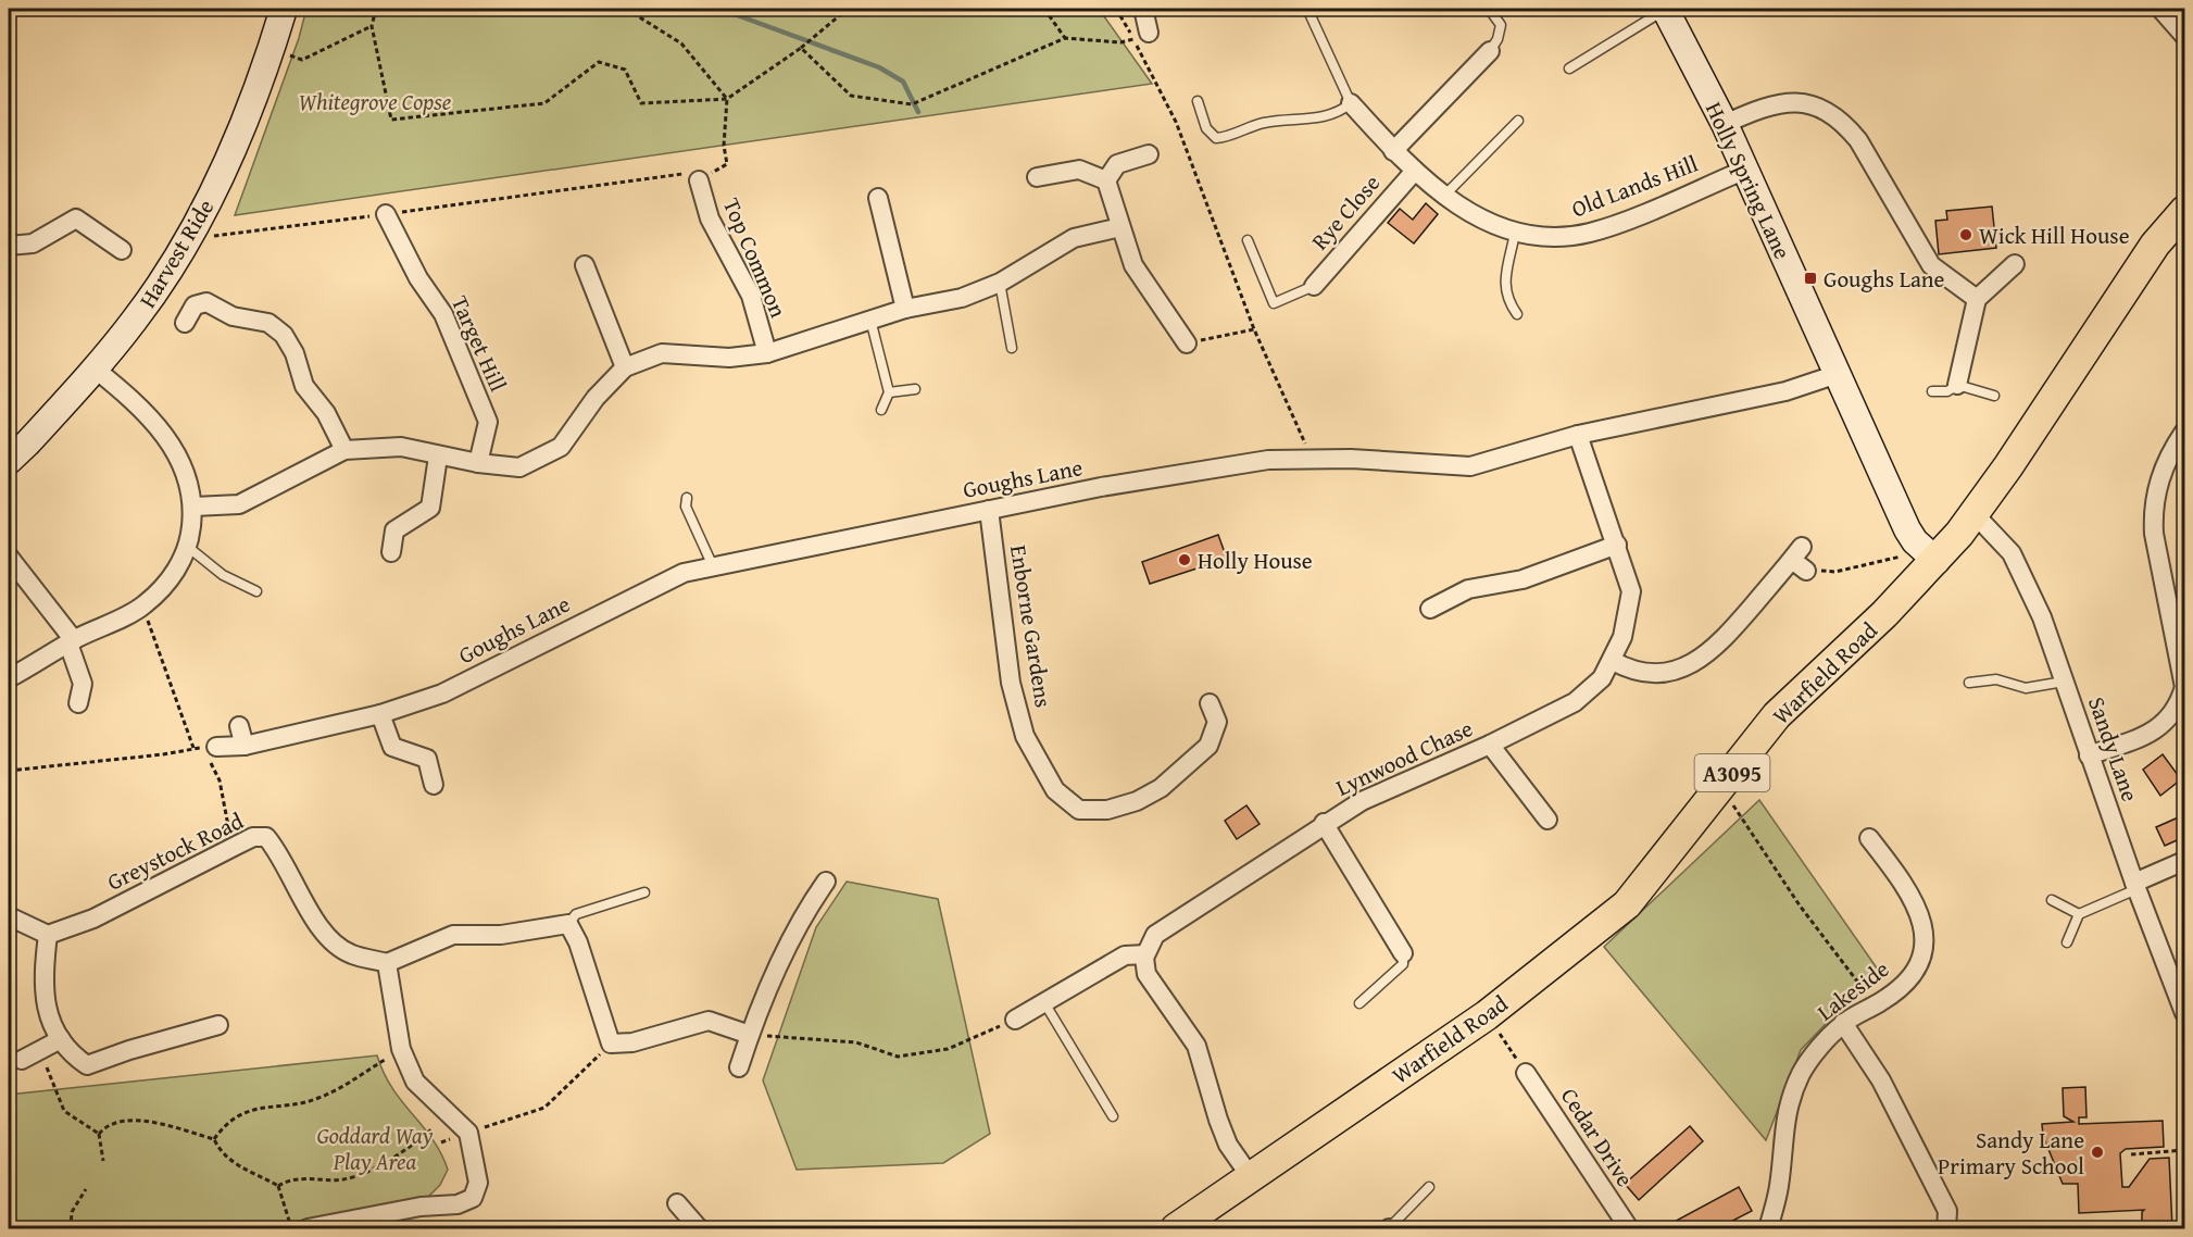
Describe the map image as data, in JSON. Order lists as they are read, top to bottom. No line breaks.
{"streets":{"main road":["Warfield Road","A3095"],"street":["Holly Spring Lane","Old Lands Hill","Rye Close","Harvest Ride","Top Common","Target Hill","Goughs Lane","Enborne Gardens","Sandy Lane","Lynwood Chase","Greystock Road","Lakeside","Cedar Drive"]},"crossings":[["Holly Spring Lane","Old Lands Hill"],["Holly Spring Lane","Goughs Lane"],["Holly Spring Lane","Warfield Road"],["Old Lands Hill","Rye Close"],["Top Common","Target Hill"],["Goughs Lane","Enborne Gardens"],["Goughs Lane","Lynwood Chase"],["Warfield Road","Sandy Lane"]],"parks":["Whitegrove Copse","Goddard Way Play Area"],"places":{"other":["Wick Hill House","Holly House","Sandy Lane Primary School"],"transit":["Goughs Lane"]}}
